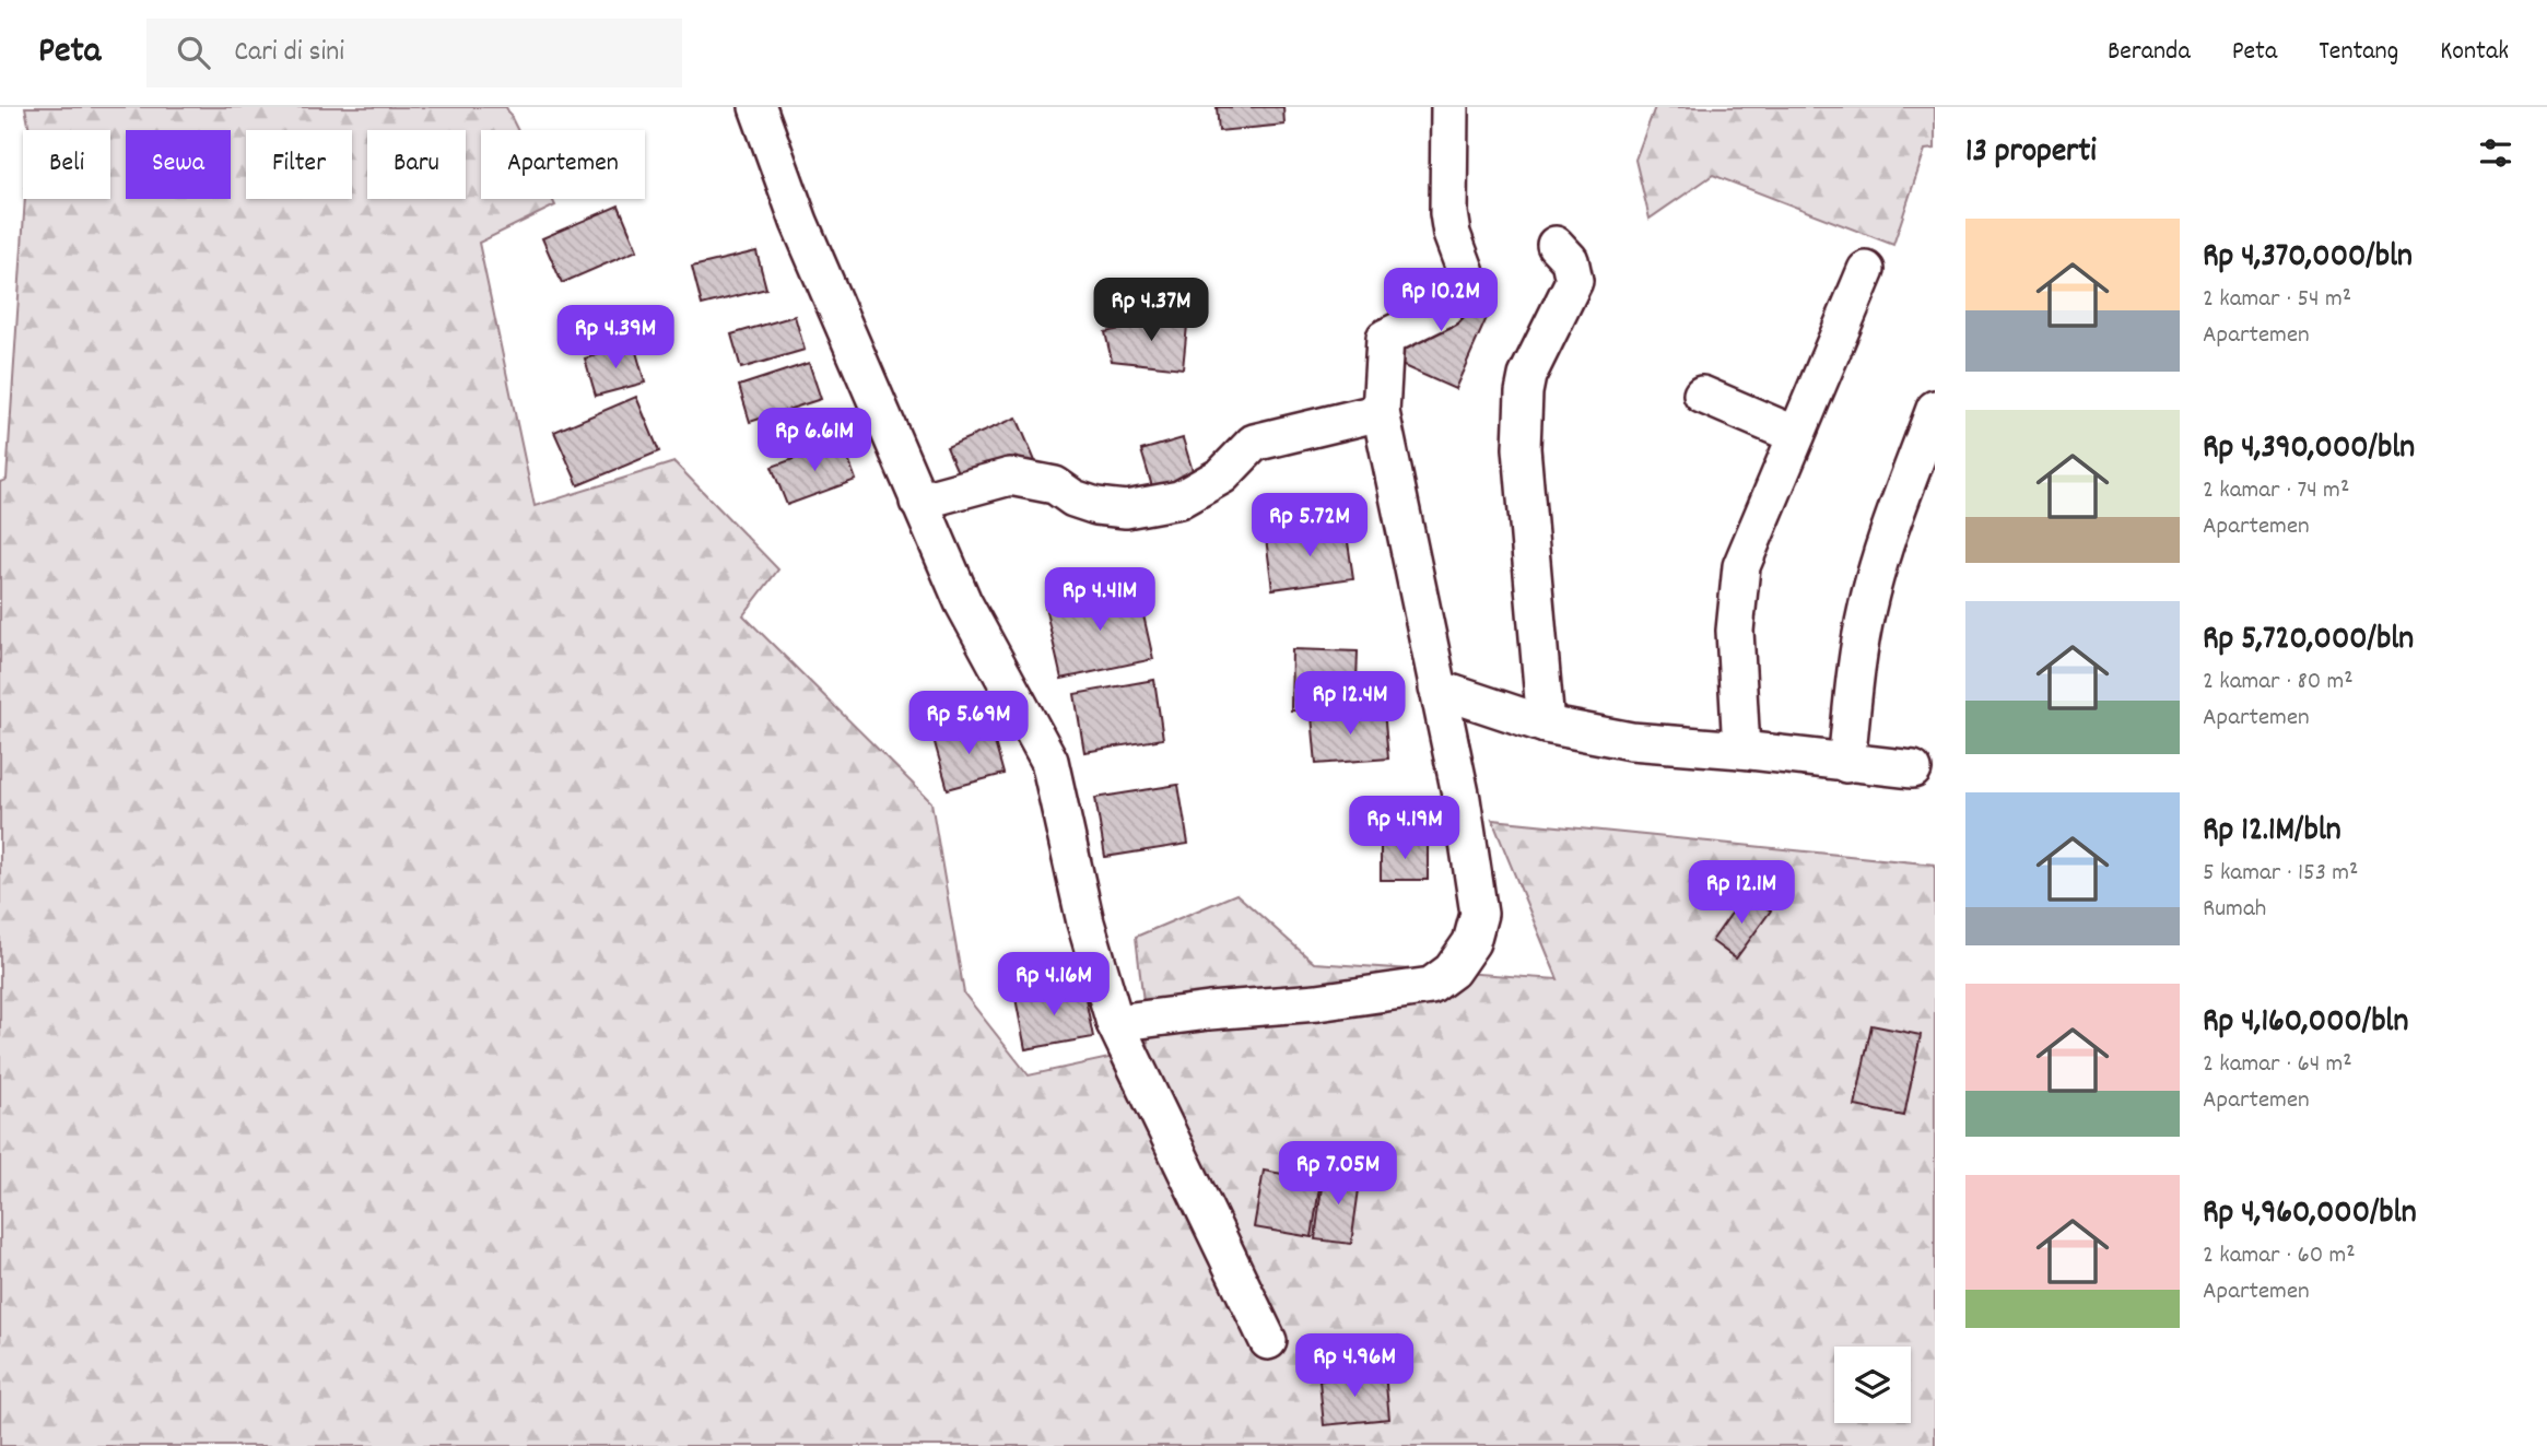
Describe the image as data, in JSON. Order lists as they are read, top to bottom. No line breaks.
{"page":{"header":"Peta","search":"Cari di sini","nav":["Beranda","Peta","Tentang","Kontak"],"heading":"13 properti","chip":["Beli","Sewa","Filter","Baru","Apartemen"],"list":[{"name":"Rp 4,370,000/bln","note":"2 kamar · 54 m² · Apartemen"},{"name":"Rp 4,390,000/bln","note":"2 kamar · 74 m² · Apartemen"},{"name":"Rp 5,720,000/bln","note":"2 kamar · 80 m² · Apartemen"},{"name":"Rp 12.1M/bln","note":"5 kamar · 153 m² · Rumah"},{"name":"Rp 4,160,000/bln","note":"2 kamar · 64 m² · Apartemen"},{"name":"Rp 4,960,000/bln","note":"2 kamar · 60 m² · Apartemen"}],"price":["Rp 10.2M","Rp 4.37M","Rp 4.39M","Rp 6.61M","Rp 5.72M","Rp 4.41M","Rp 12.4M","Rp 5.69M","Rp 4.19M","Rp 12.1M","Rp 4.16M","Rp 7.05M","Rp 4.96M"]}}
